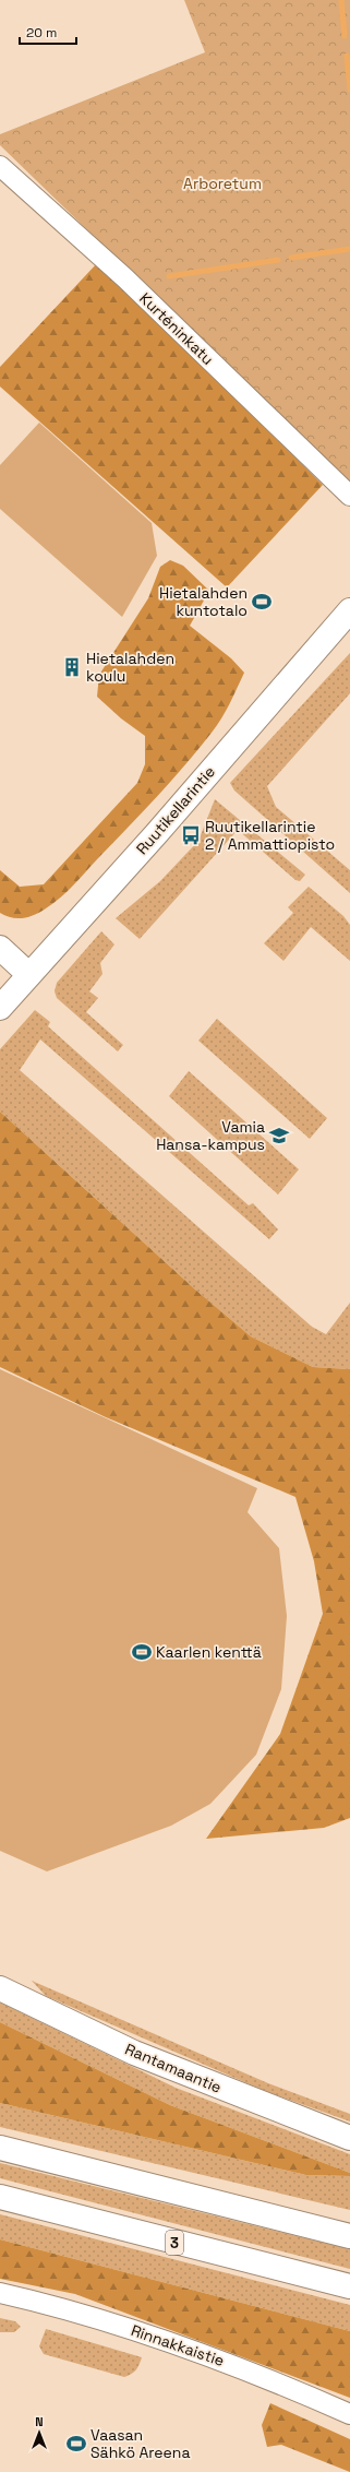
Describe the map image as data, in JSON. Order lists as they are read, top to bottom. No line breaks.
{"streets":{"main road":["Ruutikellarintie","Rantamaantie","3"],"street":["Kurténinkatu","Rinnakkaistie"]},"parks":["Arboretum"],"places":{"sports":["Hietalahden kuntotalo","Kaarlen kenttä","Vaasan Sähkö Areena"],"building":["Hietalahden koulu"],"bus stop":["Ruutikellarintie 2 / Ammattiopisto"],"school or university":["Vamia Hansa-kampus"]},"scale_bar":"20 m","north":"top"}
